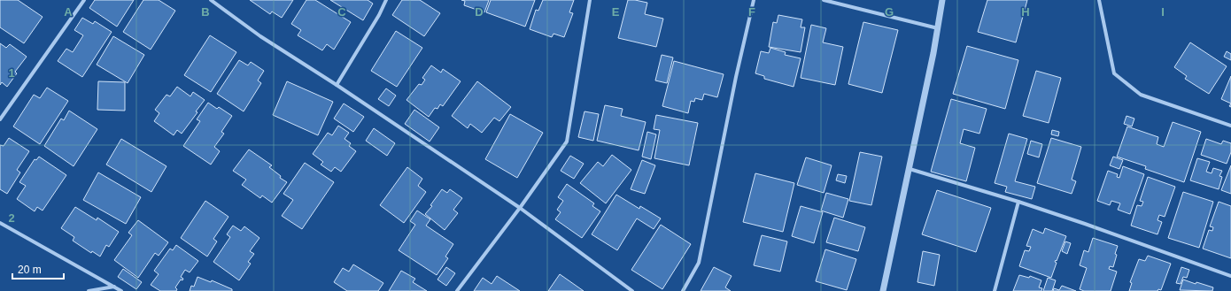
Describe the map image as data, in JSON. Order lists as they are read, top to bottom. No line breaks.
{"scale_bar":"20 m","grid":{"columns":["A","B","C","D","E","F","G","H","I"],"rows":["1","2"]}}
